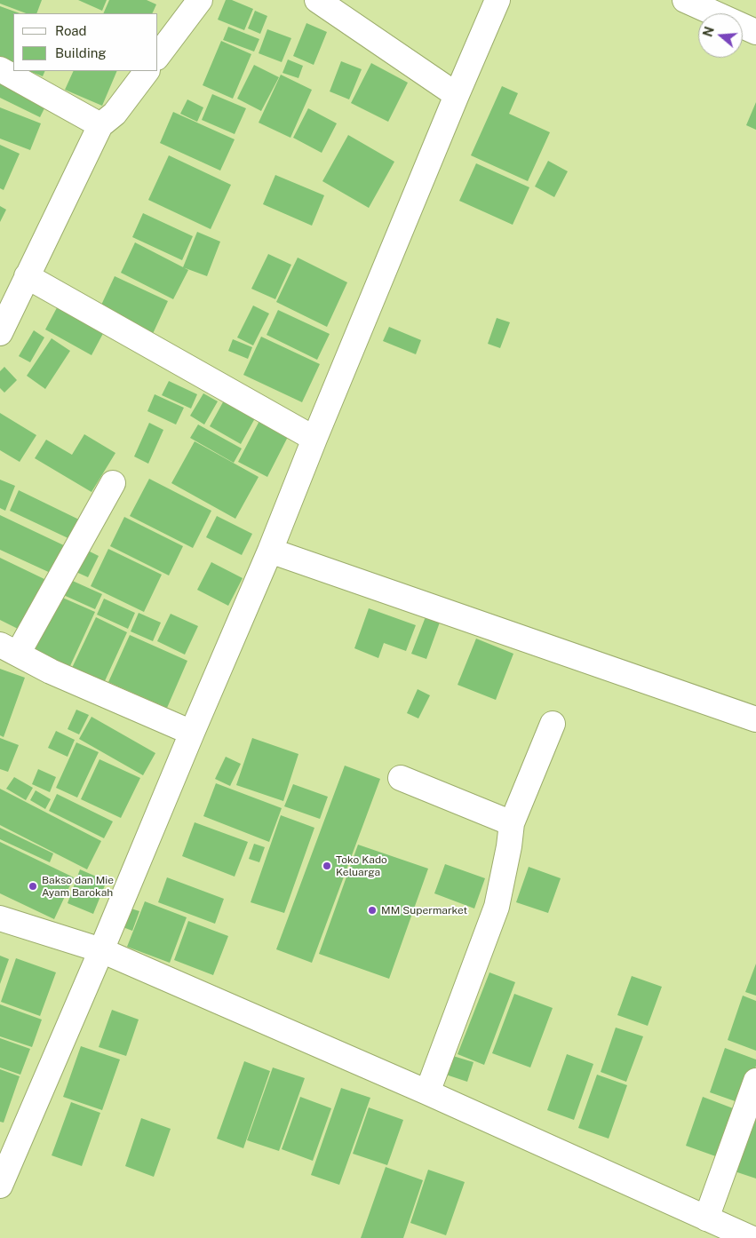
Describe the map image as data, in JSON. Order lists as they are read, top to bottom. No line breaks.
{"places":["Toko Kado Keluarga","Bakso dan Mie Ayam Barokah","MM Supermarket"],"legend":["Road","Building"],"north":"left"}
